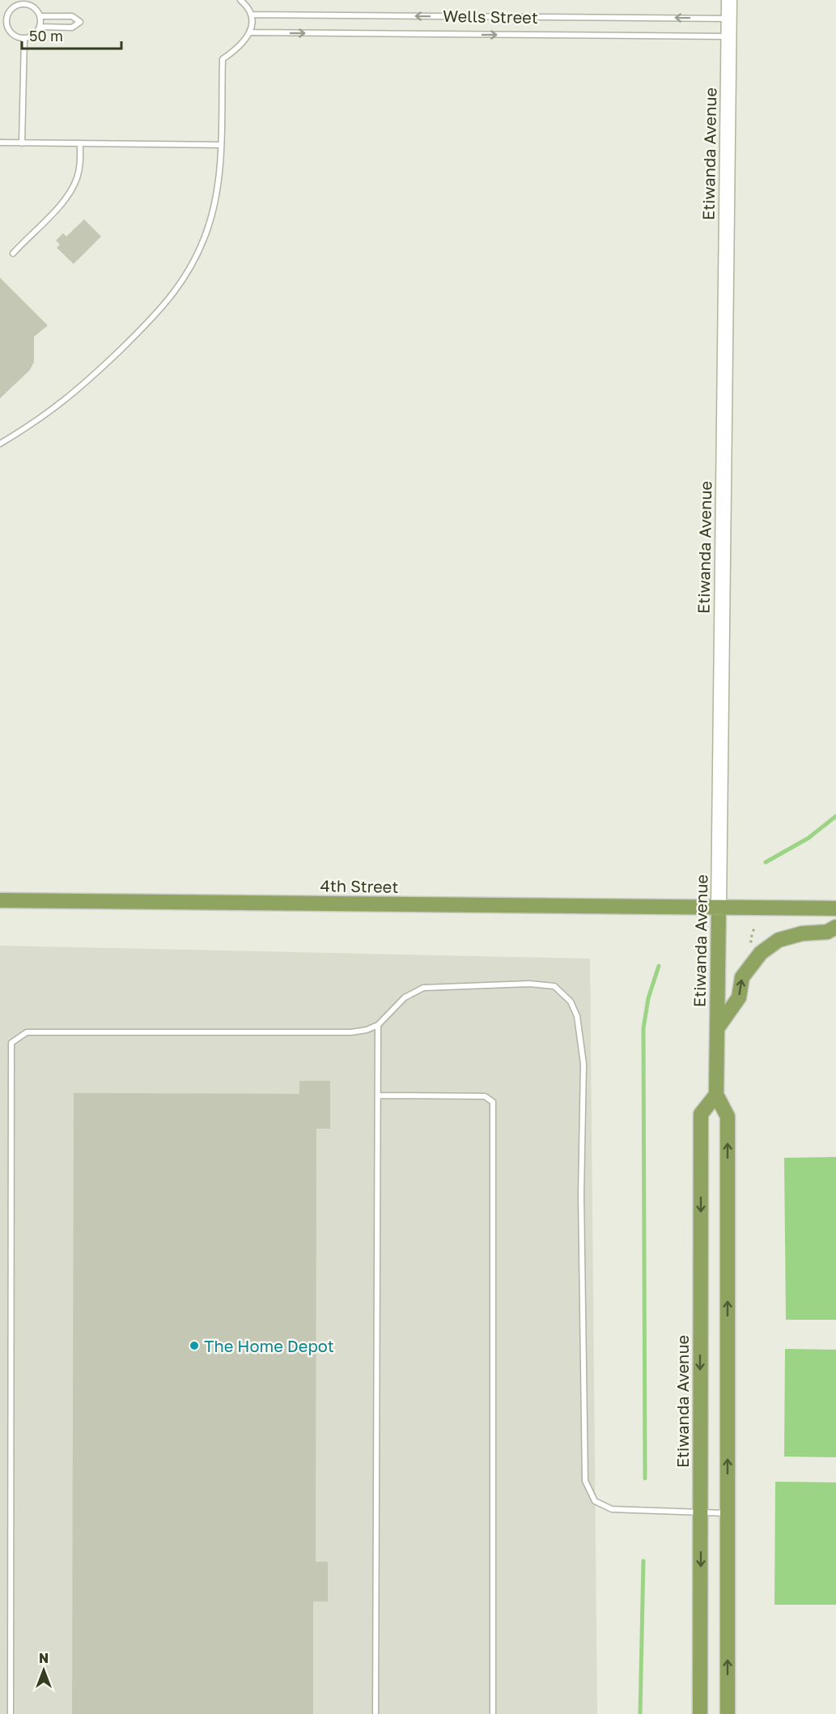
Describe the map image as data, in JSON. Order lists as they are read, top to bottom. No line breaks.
{"streets":{"main road":["Etiwanda Avenue","4th Street"],"lane":["Wells Street"]},"crossings":[["Wells Street","Etiwanda Avenue"],["Etiwanda Avenue","4th Street"]],"places":["The Home Depot"],"scale_bar":"50 m","north":"top"}
